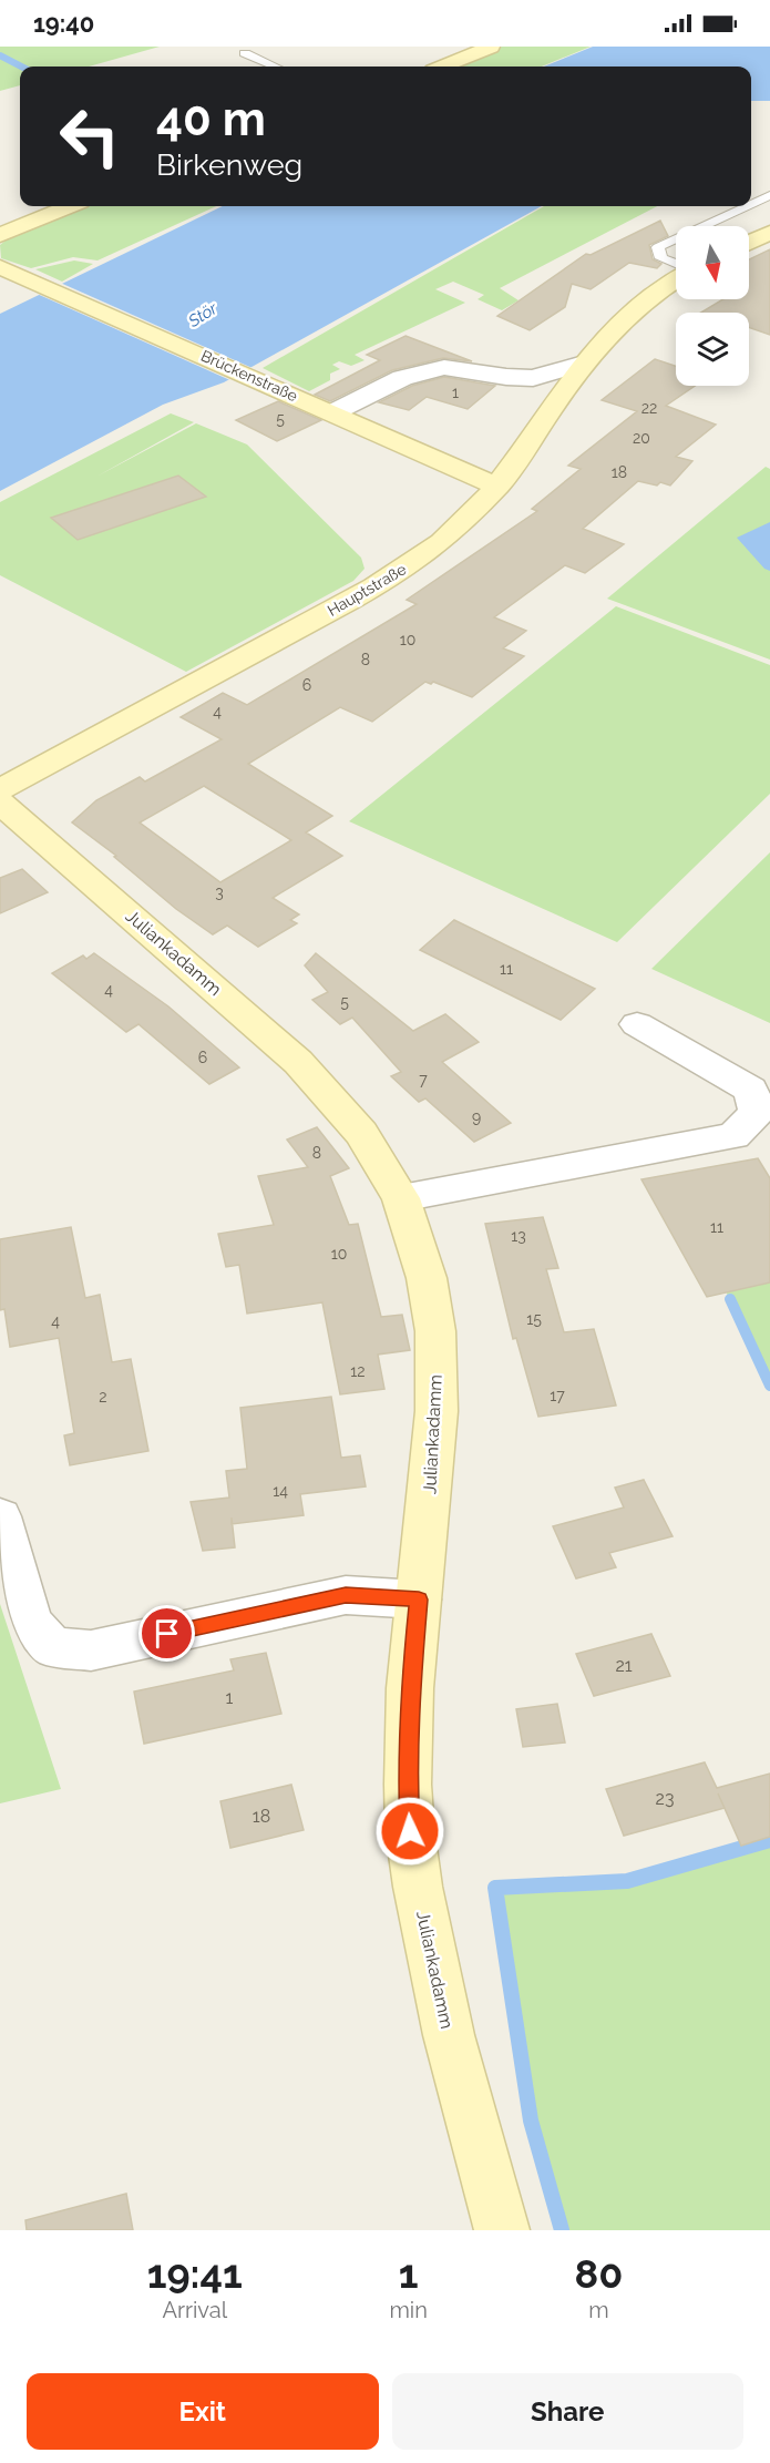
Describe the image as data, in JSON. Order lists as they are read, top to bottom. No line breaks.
{"streets":{"street":["Brückenstraße","Hauptstraße","Juliankadamm"]},"crossings":[["Brückenstraße","Hauptstraße"]],"water":["Stör"],"house_numbers":["1","22","5","20","18","10","8","6","4","3","11","4","5","6","7","9","8","11","13","10","15","4","12","17","2","14","21","1","23","18"],"north":"bottom","page":{"status":"19:40","turn":["40 m","Birkenweg"],"eta":["19:41","Arrival","1","min","80","m"],"buttons":["Exit","Share"]}}
